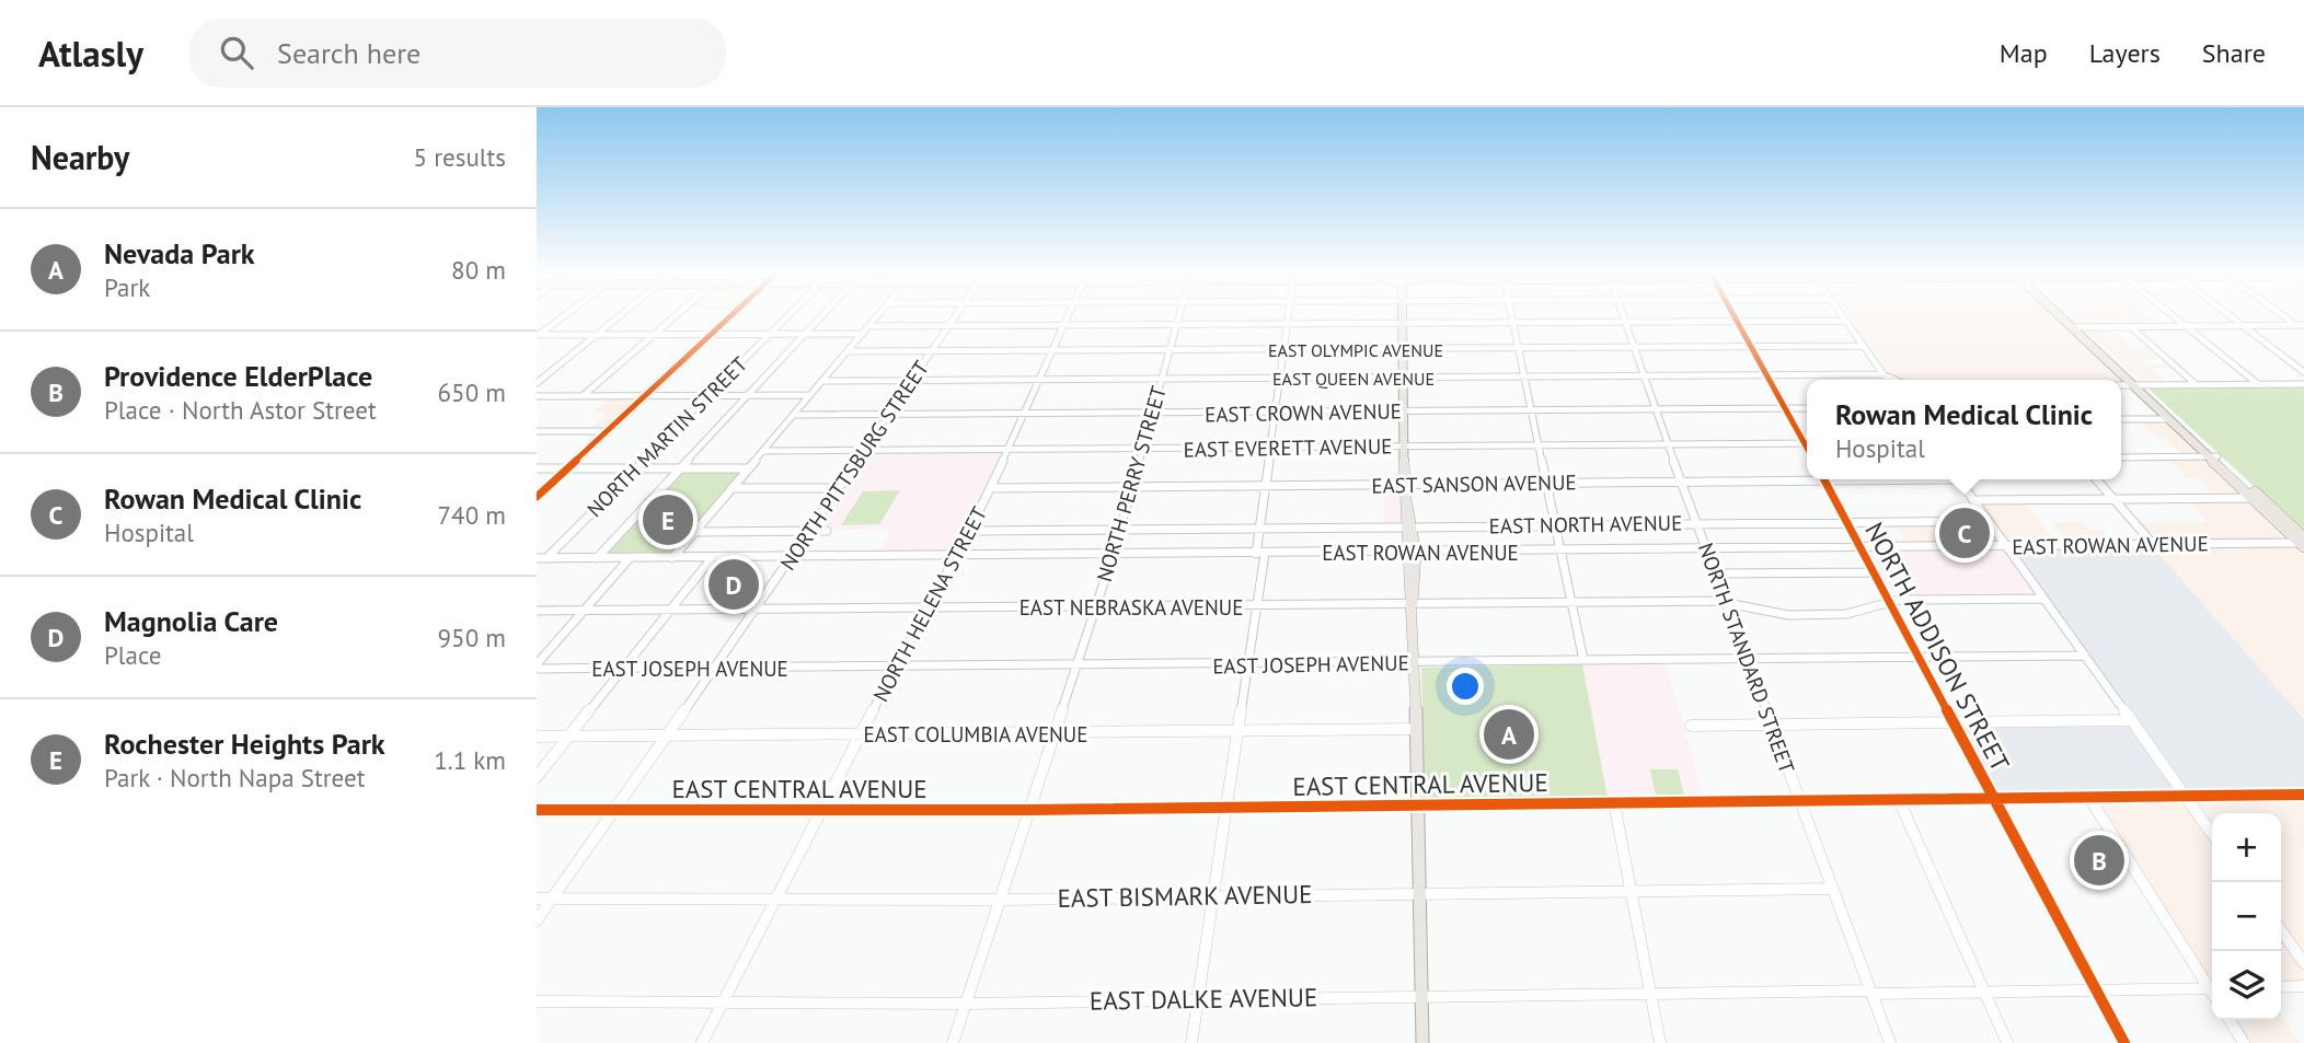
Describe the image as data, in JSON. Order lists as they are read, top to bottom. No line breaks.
{"streets":{"street":["EAST OLYMPIC AVENUE","EAST QUEEN AVENUE","EAST CROWN AVENUE","NORTH MARTIN STREET","EAST EVERETT AVENUE","NORTH PITTSBURG STREET","NORTH PERRY STREET","EAST SANSON AVENUE","EAST NORTH AVENUE","EAST ROWAN AVENUE","NORTH HELENA STREET","EAST NEBRASKA AVENUE","NORTH ADDISON STREET","NORTH STANDARD STREET","EAST JOSEPH AVENUE","EAST COLUMBIA AVENUE","EAST CENTRAL AVENUE","EAST BISMARK AVENUE","EAST DALKE AVENUE"]},"crossings":[["EAST OLYMPIC AVENUE","NORTH PITTSBURG STREET"],["EAST OLYMPIC AVENUE","NORTH PERRY STREET"],["EAST OLYMPIC AVENUE","NORTH HELENA STREET"],["EAST OLYMPIC AVENUE","NORTH STANDARD STREET"],["EAST QUEEN AVENUE","NORTH PITTSBURG STREET"],["EAST QUEEN AVENUE","NORTH PERRY STREET"],["EAST QUEEN AVENUE","NORTH HELENA STREET"],["EAST QUEEN AVENUE","NORTH STANDARD STREET"],["EAST CROWN AVENUE","NORTH PITTSBURG STREET"],["EAST CROWN AVENUE","NORTH PERRY STREET"],["EAST CROWN AVENUE","NORTH HELENA STREET"],["EAST CROWN AVENUE","NORTH STANDARD STREET"],["NORTH MARTIN STREET","EAST ROWAN AVENUE"],["EAST EVERETT AVENUE","NORTH PITTSBURG STREET"],["EAST EVERETT AVENUE","NORTH PERRY STREET"],["EAST EVERETT AVENUE","NORTH HELENA STREET"],["EAST EVERETT AVENUE","NORTH STANDARD STREET"],["NORTH PITTSBURG STREET","EAST ROWAN AVENUE"],["NORTH PITTSBURG STREET","EAST NEBRASKA AVENUE"],["NORTH PITTSBURG STREET","EAST JOSEPH AVENUE"],["NORTH PITTSBURG STREET","EAST COLUMBIA AVENUE"],["NORTH PITTSBURG STREET","EAST CENTRAL AVENUE"],["NORTH PITTSBURG STREET","EAST BISMARK AVENUE"],["NORTH PERRY STREET","EAST SANSON AVENUE"],["NORTH PERRY STREET","EAST NORTH AVENUE"],["NORTH PERRY STREET","EAST ROWAN AVENUE"],["NORTH PERRY STREET","EAST NEBRASKA AVENUE"],["NORTH PERRY STREET","EAST JOSEPH AVENUE"],["NORTH PERRY STREET","EAST COLUMBIA AVENUE"],["NORTH PERRY STREET","EAST CENTRAL AVENUE"],["NORTH PERRY STREET","EAST BISMARK AVENUE"],["NORTH PERRY STREET","EAST DALKE AVENUE"],["EAST SANSON AVENUE","NORTH HELENA STREET"],["EAST SANSON AVENUE","NORTH STANDARD STREET"],["EAST NORTH AVENUE","NORTH HELENA STREET"],["EAST NORTH AVENUE","NORTH ADDISON STREET"],["EAST NORTH AVENUE","NORTH STANDARD STREET"],["EAST ROWAN AVENUE","NORTH HELENA STREET"],["EAST ROWAN AVENUE","NORTH ADDISON STREET"],["EAST ROWAN AVENUE","NORTH STANDARD STREET"],["NORTH HELENA STREET","EAST NEBRASKA AVENUE"],["NORTH HELENA STREET","EAST JOSEPH AVENUE"],["NORTH HELENA STREET","EAST COLUMBIA AVENUE"],["NORTH HELENA STREET","EAST CENTRAL AVENUE"],["NORTH HELENA STREET","EAST BISMARK AVENUE"],["NORTH HELENA STREET","EAST DALKE AVENUE"],["EAST NEBRASKA AVENUE","NORTH ADDISON STREET"],["EAST NEBRASKA AVENUE","NORTH STANDARD STREET"],["NORTH ADDISON STREET","EAST JOSEPH AVENUE"],["NORTH ADDISON STREET","EAST CENTRAL AVENUE"],["NORTH ADDISON STREET","EAST DALKE AVENUE"],["NORTH STANDARD STREET","EAST JOSEPH AVENUE"],["NORTH STANDARD STREET","EAST CENTRAL AVENUE"],["NORTH STANDARD STREET","EAST BISMARK AVENUE"],["NORTH STANDARD STREET","EAST DALKE AVENUE"]],"page":{"header":"Atlasly","search":"Search here","nav":["Map","Layers","Share"],"heading":["Nearby","5 results"],"list":[{"mark":"A","name":"Nevada Park","note":"Park","value":"80 m"},{"mark":"B","name":"Providence ElderPlace","note":"Place · North Astor Street","value":"650 m"},{"mark":"C","name":"Rowan Medical Clinic","note":"Hospital","value":"740 m"},{"mark":"D","name":"Magnolia Care","note":"Place","value":"950 m"},{"mark":"E","name":"Rochester Heights Park","note":"Park · North Napa Street","value":"1.1 km"}],"popup":["Rowan Medical Clinic","Hospital"],"pins":["E","C","D","A","B"],"map_buttons":["+","−"]}}
